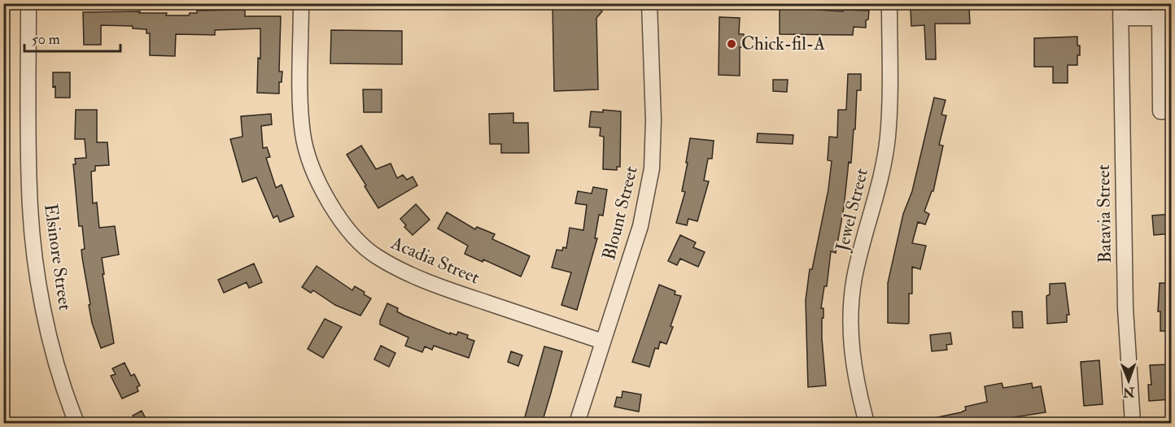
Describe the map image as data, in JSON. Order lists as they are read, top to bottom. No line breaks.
{"streets":{"street":["Jewel Street","Blount Street","Batavia Street","Elsinore Street","Acadia Street"]},"crossings":[["Blount Street","Acadia Street"]],"places":["Chick-fil-A"],"scale_bar":"50 m","north":"bottom"}
